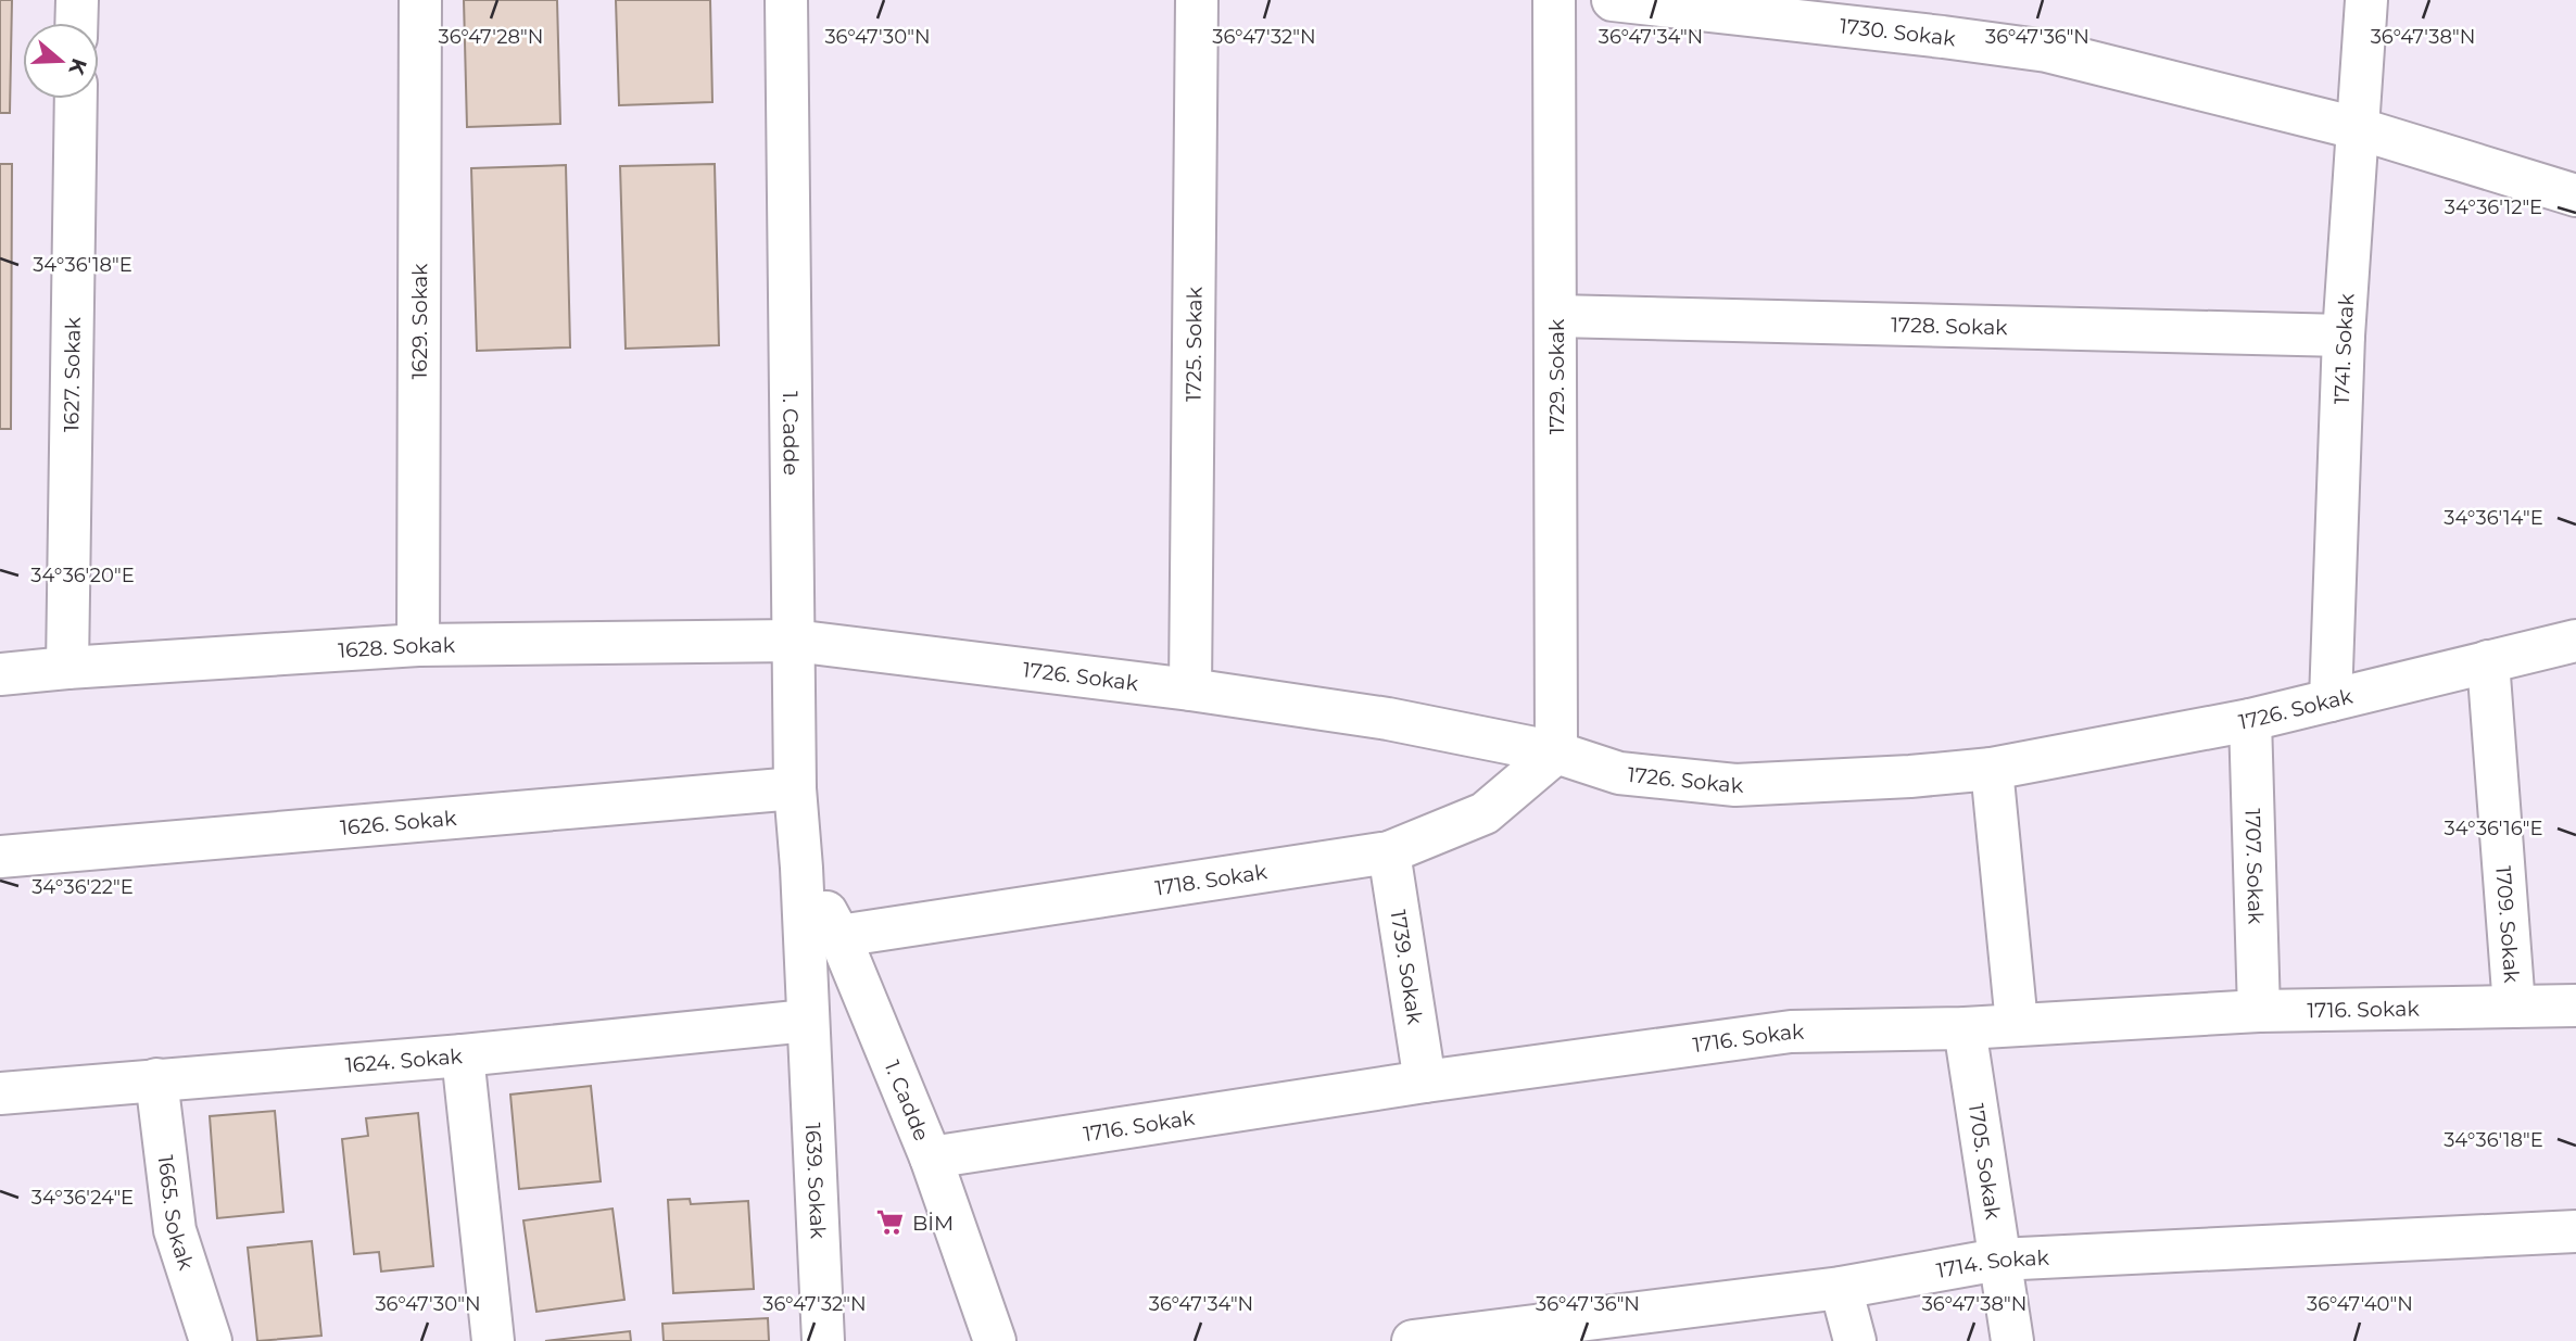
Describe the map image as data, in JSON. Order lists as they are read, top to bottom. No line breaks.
{"streets":{"street":["1730. Sokak","1629. Sokak","1728. Sokak","1725. Sokak","1741. Sokak","1627. Sokak","1729. Sokak","1. Cadde","1628. Sokak","1726. Sokak","1626. Sokak","1707. Sokak","1718. Sokak","1709. Sokak","1739. Sokak","1716. Sokak","1624. Sokak","1705. Sokak","1639. Sokak","1665. Sokak","1714. Sokak"]},"crossings":[["1730. Sokak","1741. Sokak"],["1629. Sokak","1628. Sokak"],["1728. Sokak","1741. Sokak"],["1728. Sokak","1729. Sokak"],["1725. Sokak","1726. Sokak"],["1741. Sokak","1726. Sokak"],["1627. Sokak","1628. Sokak"],["1729. Sokak","1726. Sokak"],["1729. Sokak","1718. Sokak"],["1. Cadde","1628. Sokak"],["1. Cadde","1726. Sokak"],["1. Cadde","1626. Sokak"],["1. Cadde","1718. Sokak"],["1. Cadde","1716. Sokak"],["1. Cadde","1624. Sokak"],["1. Cadde","1639. Sokak"],["1628. Sokak","1726. Sokak"],["1726. Sokak","1707. Sokak"],["1726. Sokak","1718. Sokak"],["1726. Sokak","1709. Sokak"],["1707. Sokak","1716. Sokak"],["1718. Sokak","1739. Sokak"],["1709. Sokak","1716. Sokak"],["1739. Sokak","1716. Sokak"],["1716. Sokak","1705. Sokak"],["1624. Sokak","1639. Sokak"],["1624. Sokak","1665. Sokak"],["1705. Sokak","1714. Sokak"]],"places":{"supermarket":["BİM"]},"north":"right","coordinates":["36°47'28\"N","36°47'30\"N","36°47'32\"N","36°47'34\"N","36°47'36\"N","36°47'38\"N","34°36'12\"E","34°36'18\"E","34°36'14\"E","34°36'20\"E","34°36'16\"E","34°36'22\"E","34°36'24\"E","36°47'40\"N"]}
